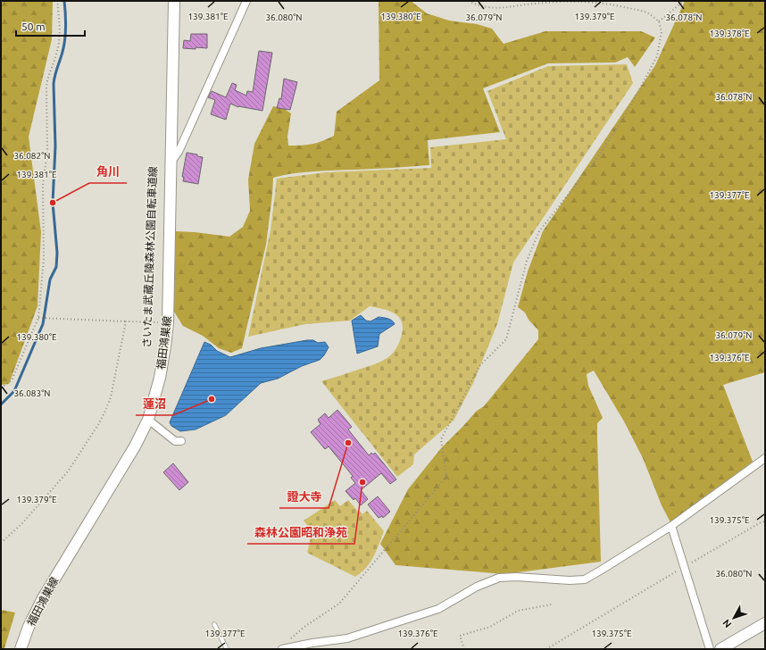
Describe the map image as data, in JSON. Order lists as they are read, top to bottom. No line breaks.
{"streets":{"main road":["福田鴻巣線"],"path":["さいたま武蔵丘陵森林公園自転車道線"]},"crossings":[["さいたま武蔵丘陵森林公園自転車道線","福田鴻巣線"]],"places":["角川","蓮沼","證大寺","森林公園昭和浄苑"],"scale_bar":"50 m","north":"bottom left","coordinates":["139.379°E","139.381°E","139.380°E","36.078°N","36.080°N","36.079°N","139.378°E","36.082°N","139.377°E","139.376°E","36.083°N","139.375°E"]}
